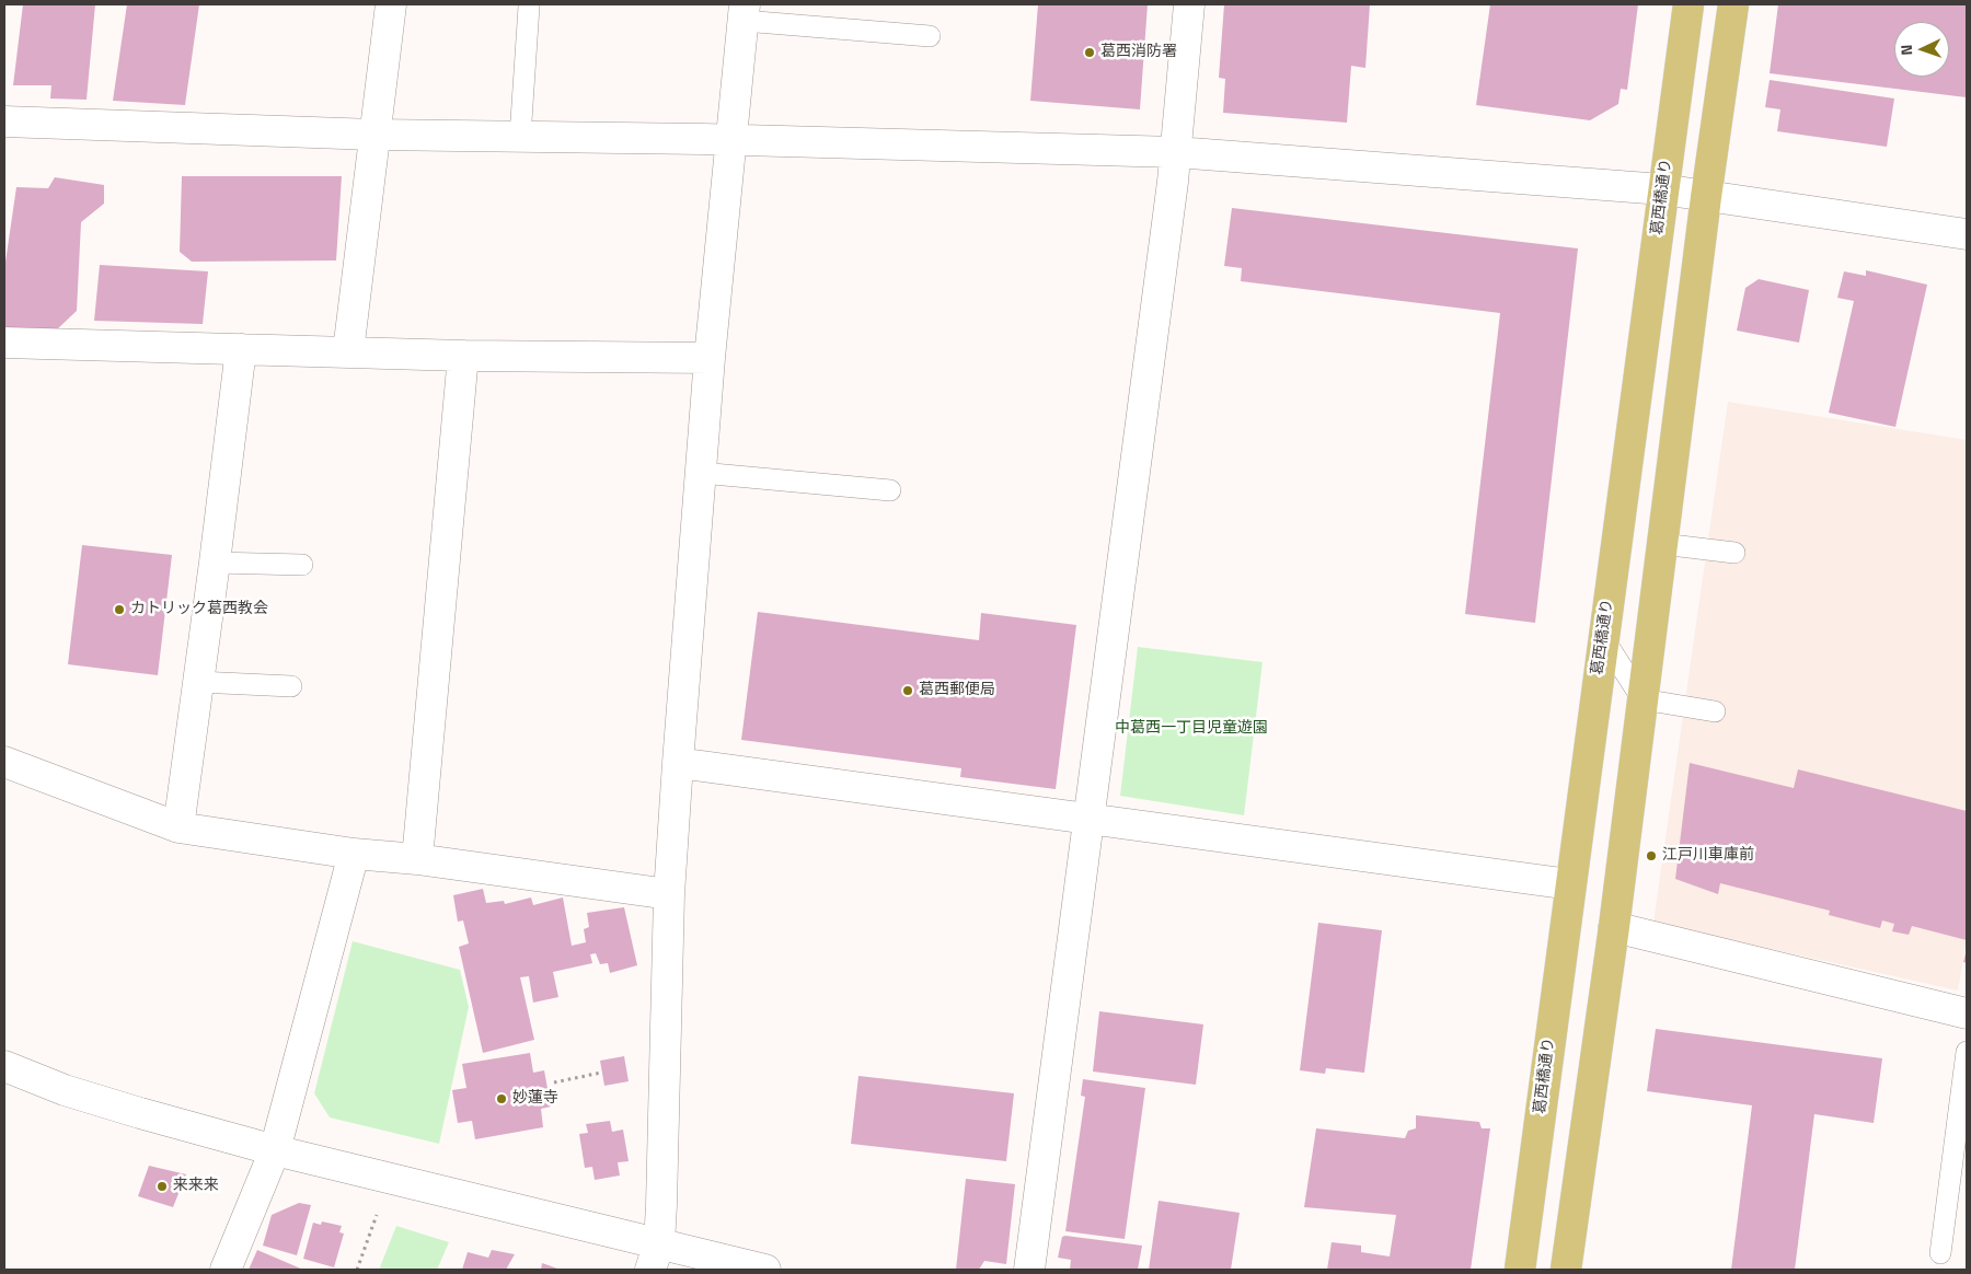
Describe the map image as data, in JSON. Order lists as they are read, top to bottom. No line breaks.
{"streets":{"main road":["葛西橋通り"]},"parks":["中葛西一丁目児童遊園"],"places":["葛西消防署","カトリック葛西教会","葛西郵便局","江戸川車庫前","妙蓮寺","来来来"],"north":"left"}
